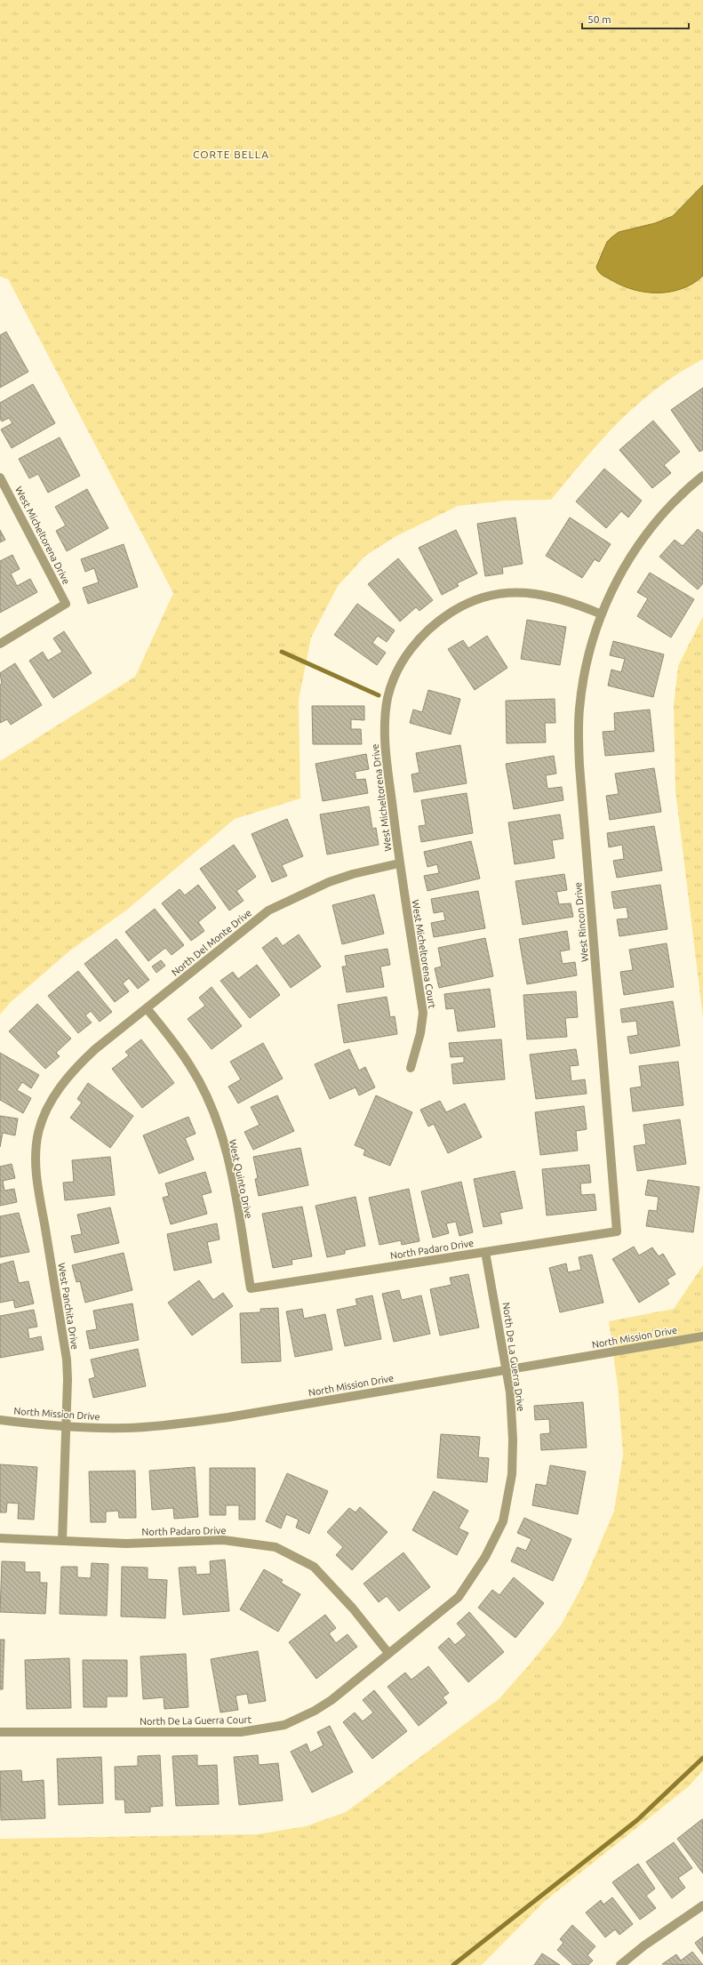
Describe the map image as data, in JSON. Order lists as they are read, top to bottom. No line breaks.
{"streets":{"street":["West Micheltorena Drive","West Rincon Drive","North Del Monte Drive","West Micheltorena Court","West Quinto Drive","North Padaro Drive","West Panchita Drive","North Mission Drive","North De La Guerra Drive","North De La Guerra Court"]},"crossings":[["West Micheltorena Drive","West Rincon Drive"],["West Micheltorena Drive","North Del Monte Drive"],["West Micheltorena Drive","West Micheltorena Court"],["West Rincon Drive","North Padaro Drive"],["North Del Monte Drive","West Micheltorena Court"],["North Del Monte Drive","West Quinto Drive"],["North Del Monte Drive","West Panchita Drive"],["West Quinto Drive","North Padaro Drive"],["North Padaro Drive","West Panchita Drive"],["North Padaro Drive","North De La Guerra Drive"],["North Padaro Drive","North De La Guerra Court"],["West Panchita Drive","North Mission Drive"],["North Mission Drive","North De La Guerra Drive"],["North De La Guerra Drive","North De La Guerra Court"]],"districts":["CORTE BELLA"],"scale_bar":"50 m"}
